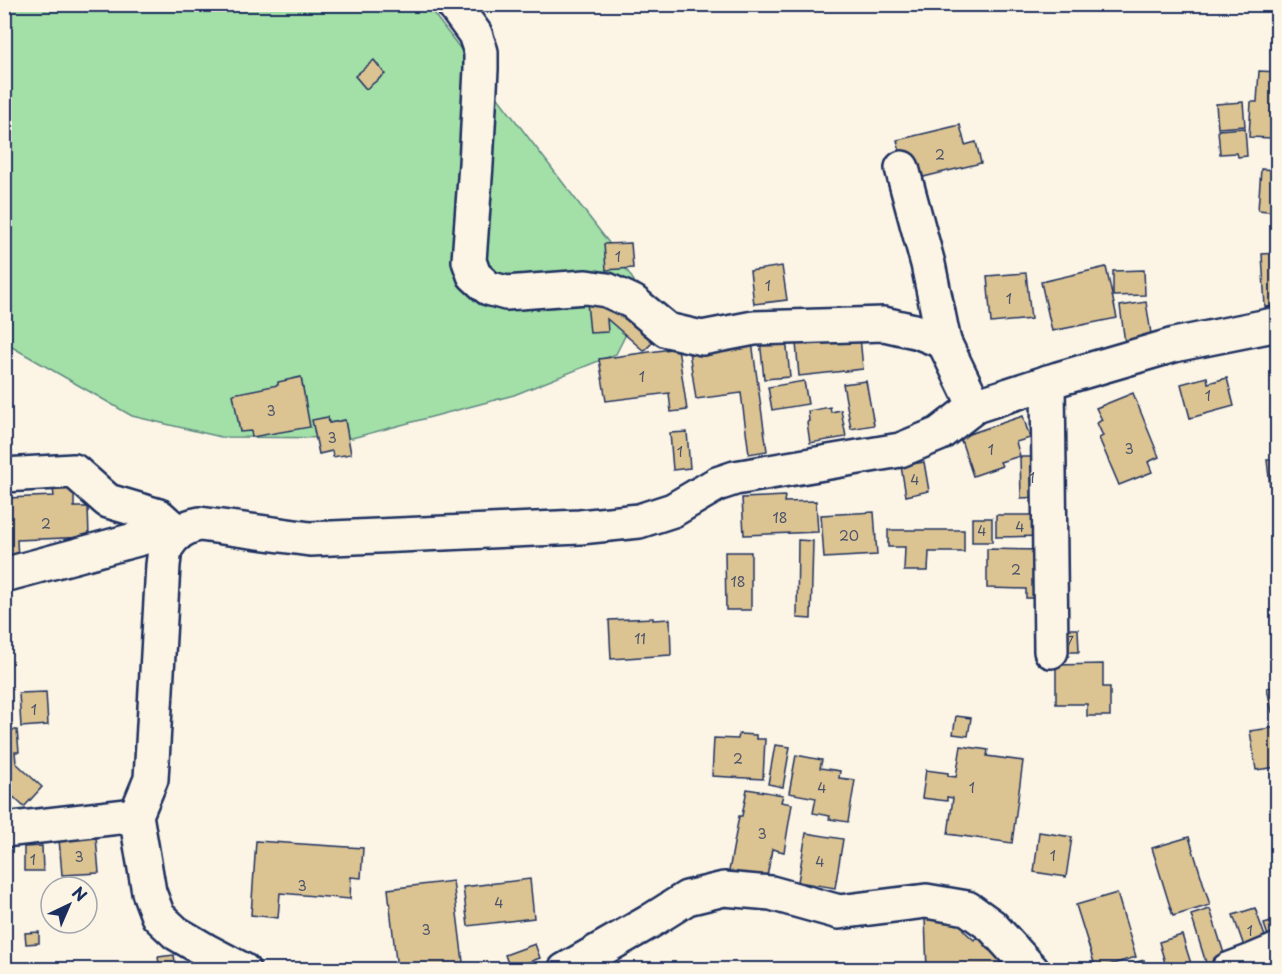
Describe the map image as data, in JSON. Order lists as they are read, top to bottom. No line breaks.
{"house_numbers":["2","1","1","1","1","1","3","3","3","1","1","1","4","18","2","4","4","20","2","18","11","7","1","2","4","1","3","1","3","1","4","3","4","3","1"],"north":"top right"}
